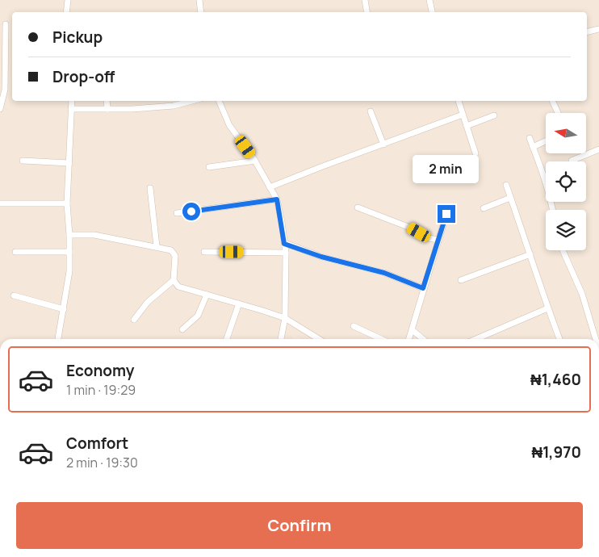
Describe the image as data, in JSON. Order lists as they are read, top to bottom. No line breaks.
{"north":"left","page":{"banner":["Pickup","Drop-off"],"bubble":"2 min","list":[{"name":"Economy","note":"1 min · 19:29","value":"₦1,460"},{"name":"Comfort","note":"2 min · 19:30","value":"₦1,970"}],"buttons":"Confirm"}}
